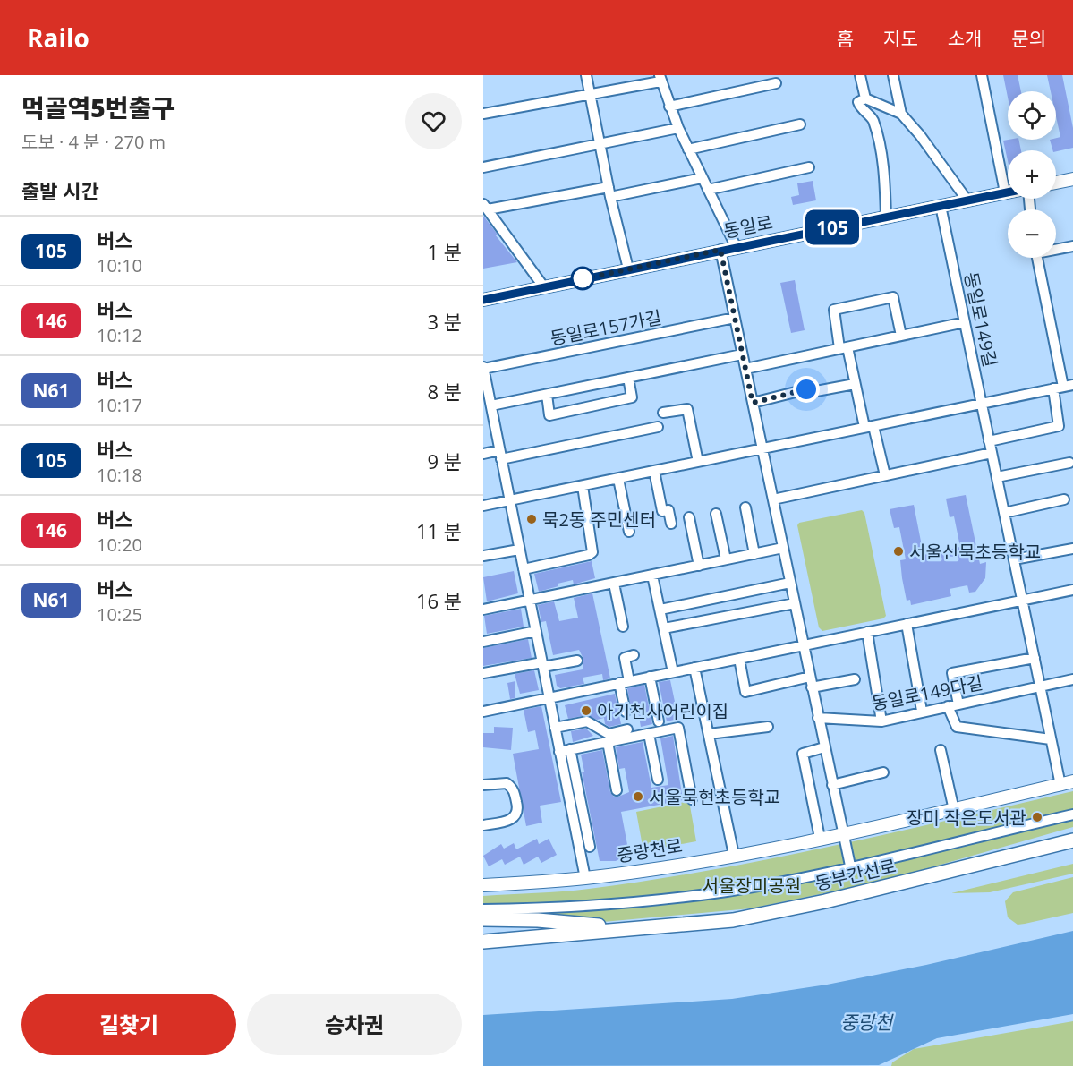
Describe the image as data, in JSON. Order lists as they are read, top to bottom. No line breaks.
{"streets":{"highway":["동부간선로"],"main road":["동일로","중랑천로"],"street":["동일로149길","동일로157가길","동일로149다길"]},"crossings":[["동일로","동일로149길"],["동일로149길","동일로149다길"],["동일로149길","중랑천로"]],"water":["중랑천"],"parks":["서울장미공원"],"places":["묵2동 주민센터","서울신묵초등학교","아기천사어린이집","서울묵현초등학교","장미 작은도서관"],"lines":["bus line 105"],"page":{"header":"Railo","nav":["홈","지도","소개","문의"],"heading":[["먹골역5번출구","도보 · 4 분 · 270 m"],"출발 시간"],"on_map":"105","map_buttons":["+","−"],"list":[{"mark":"105","name":"버스","note":"10:10","value":"1 분"},{"mark":"146","name":"버스","note":"10:12","value":"3 분"},{"mark":"N61","name":"버스","note":"10:17","value":"8 분"},{"mark":"105","name":"버스","note":"10:18","value":"9 분"},{"mark":"146","name":"버스","note":"10:20","value":"11 분"},{"mark":"N61","name":"버스","note":"10:25","value":"16 분"}],"buttons":["길찾기","승차권"]}}
